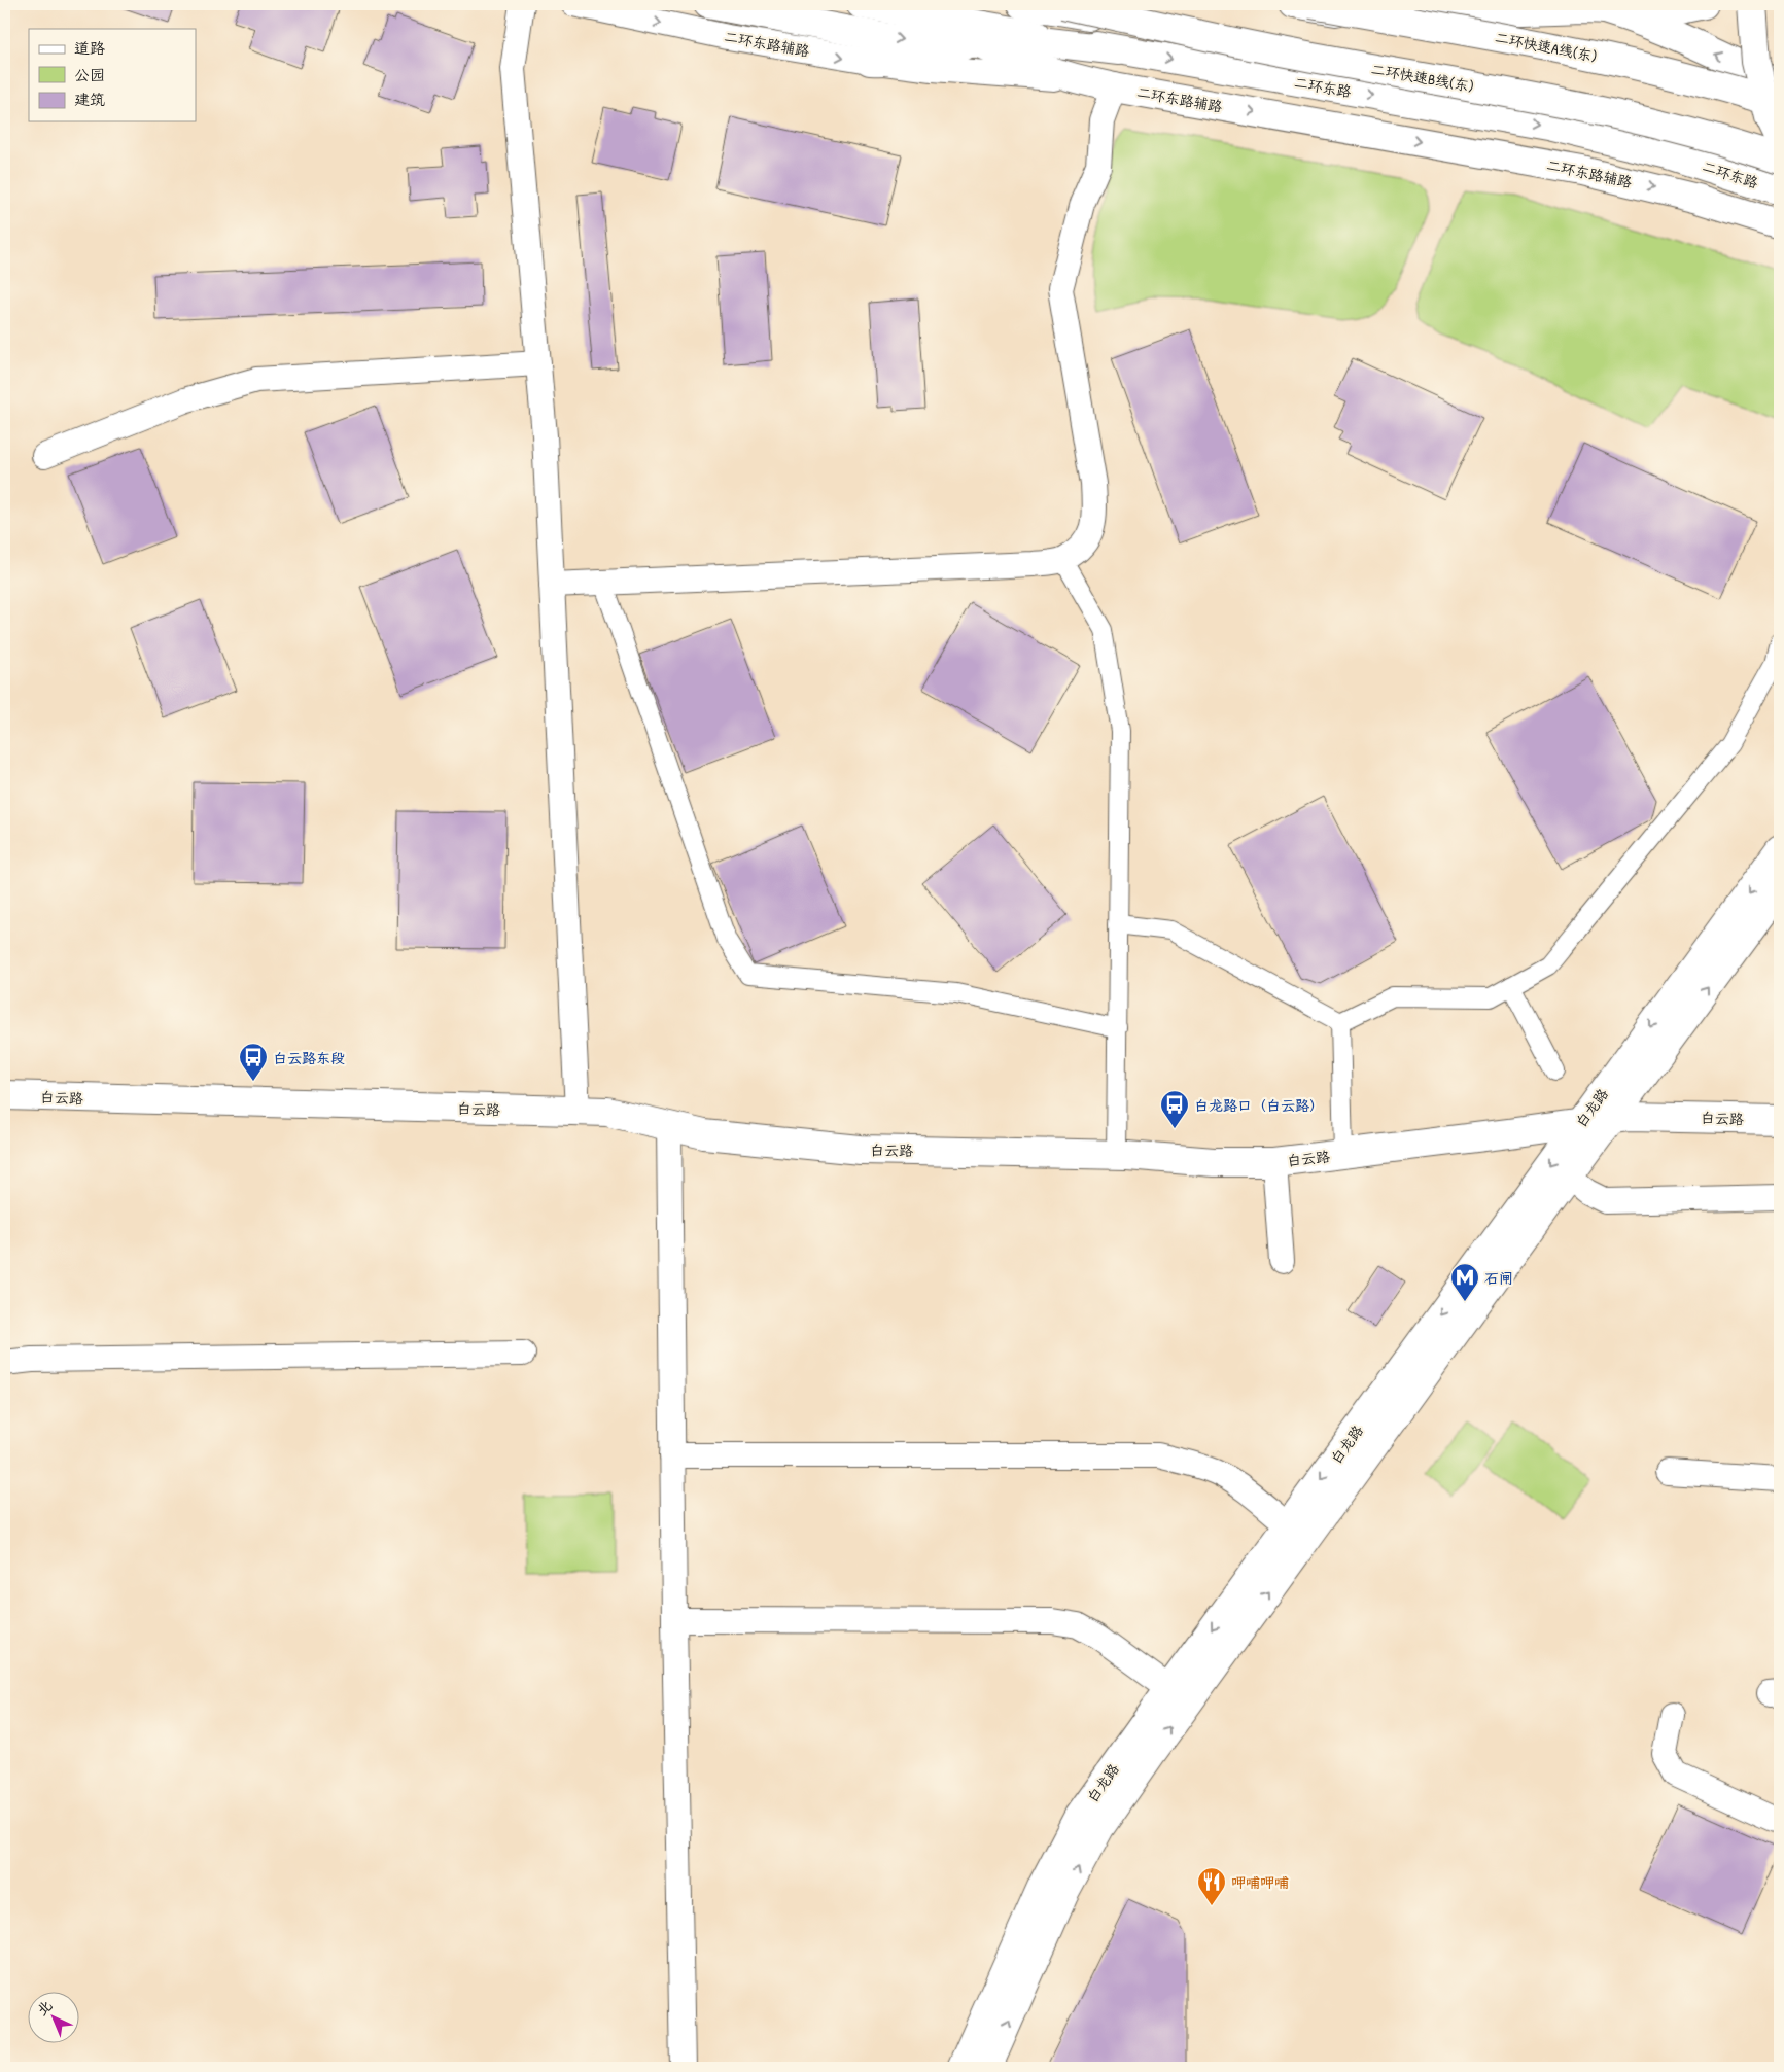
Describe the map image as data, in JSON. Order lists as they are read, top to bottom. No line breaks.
{"streets":{"main road":["二环东路辅路","二环快速A线(东)","二环快速B线(东)","二环东路","白云路","白龙路"]},"crossings":[["二环快速B线(东)","二环东路"],["白云路","白龙路"]],"one_way":["二环东路辅路"],"places":{"bus stop":["白云路东段","白龙路口（白云路）"],"metro station":["石闸"],"restaurant":["呷哺呷哺"]},"legend":["道路","公园","建筑"],"north":"top left"}
